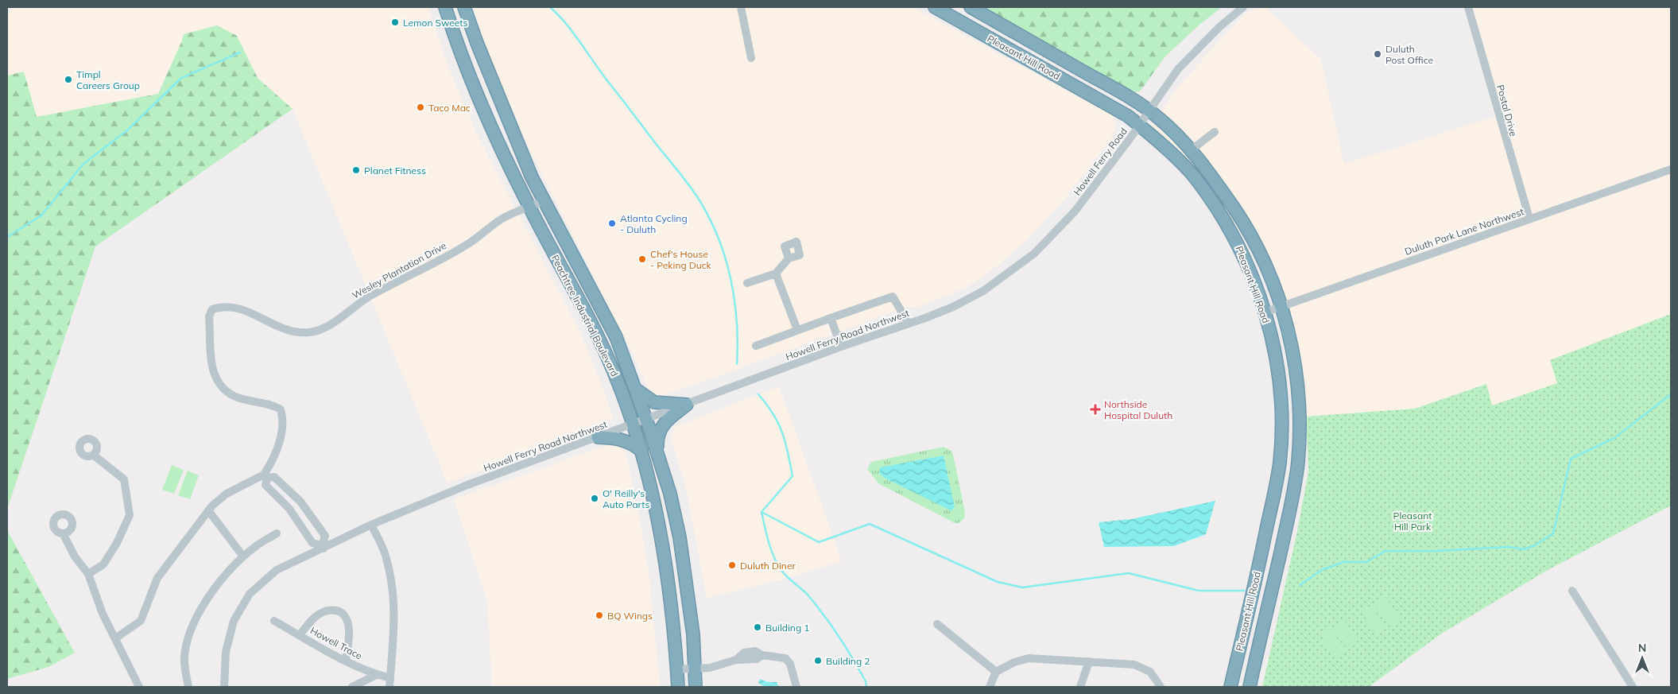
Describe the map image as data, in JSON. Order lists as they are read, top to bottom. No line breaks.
{"streets":{"highway":["Pleasant Hill Road","Peachtree Industrial Boulevard"],"street":["Postal Drive","Howell Ferry Road","Duluth Park Lane Northwest","Wesley Plantation Drive","Howell Ferry Road Northwest","Howell Trace"]},"crossings":[["Pleasant Hill Road","Howell Ferry Road"],["Pleasant Hill Road","Duluth Park Lane Northwest"],["Postal Drive","Duluth Park Lane Northwest"],["Howell Ferry Road","Howell Ferry Road Northwest"],["Wesley Plantation Drive","Peachtree Industrial Boulevard"],["Peachtree Industrial Boulevard","Howell Ferry Road Northwest"]],"parks":["Pleasant Hill Park"],"places":{"other":["Lemon Sweets","Duluth Post Office","Timpl Careers Group","Taco Mac","Planet Fitness","Atlanta Cycling - Duluth","Chef's House - Peking Duck","O' Reilly's Auto Parts","Duluth Diner","BQ Wings","Building 1","Building 2"],"health":["Northside Hospital Duluth"]},"north":"top"}
